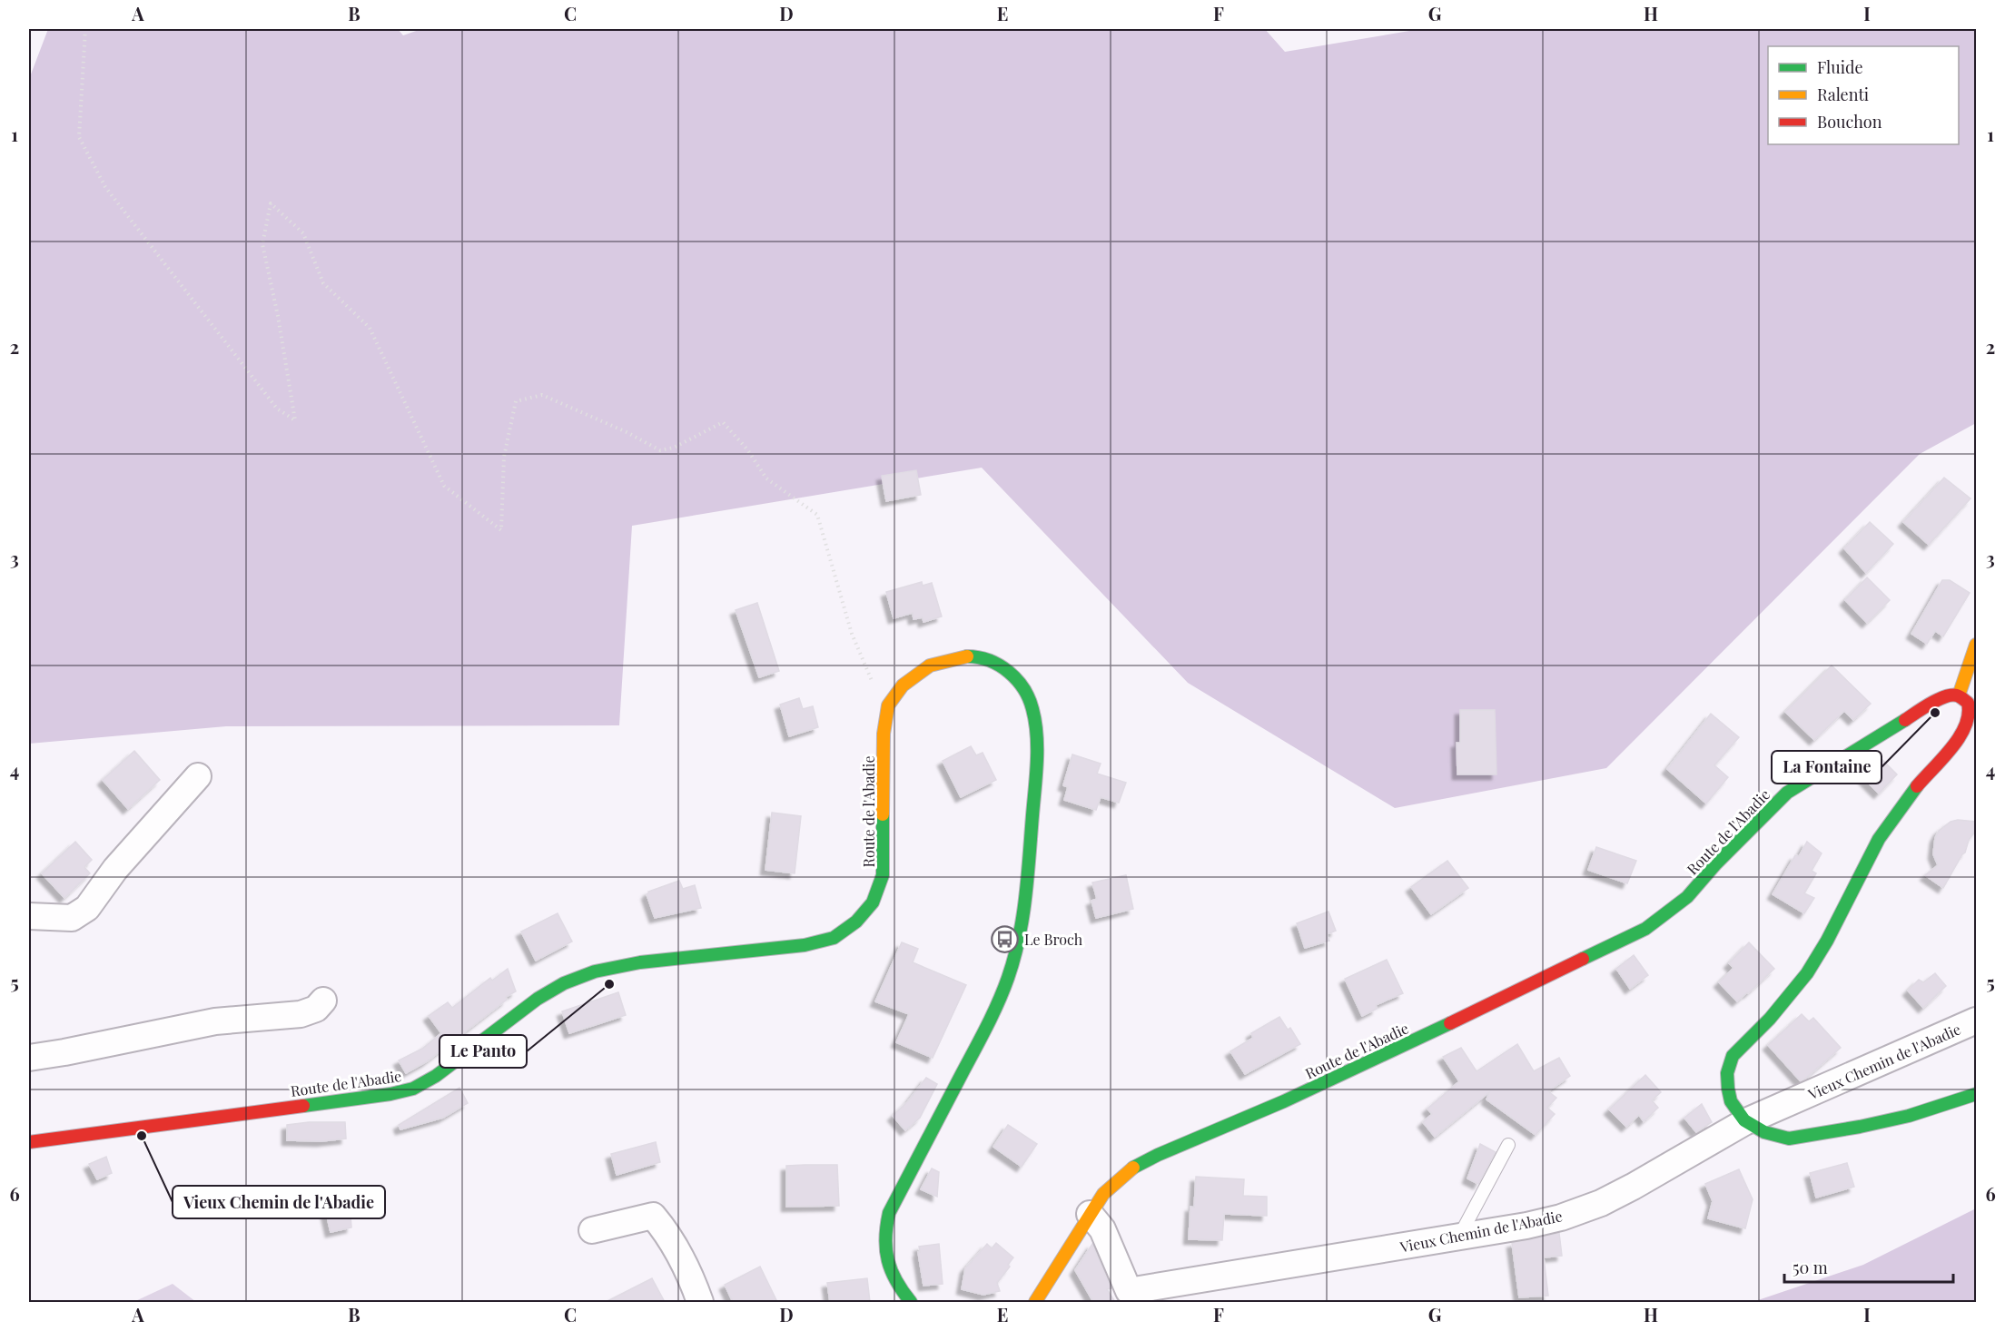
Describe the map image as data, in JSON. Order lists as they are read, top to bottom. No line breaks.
{"streets":{"street":["Route de l'Abadie","Vieux Chemin de l'Abadie"]},"crossings":[["Route de l'Abadie","Vieux Chemin de l'Abadie"]],"places":{"other":["La Fontaine","Le Panto","Vieux Chemin de l'Abadie"],"bus stop":["Le Broch"]},"legend":["Fluide","Ralenti","Bouchon"],"scale_bar":"50 m","grid":{"columns":["A","B","C","D","E","F","G","H","I"],"rows":["1","2","3","4","5","6"]}}
